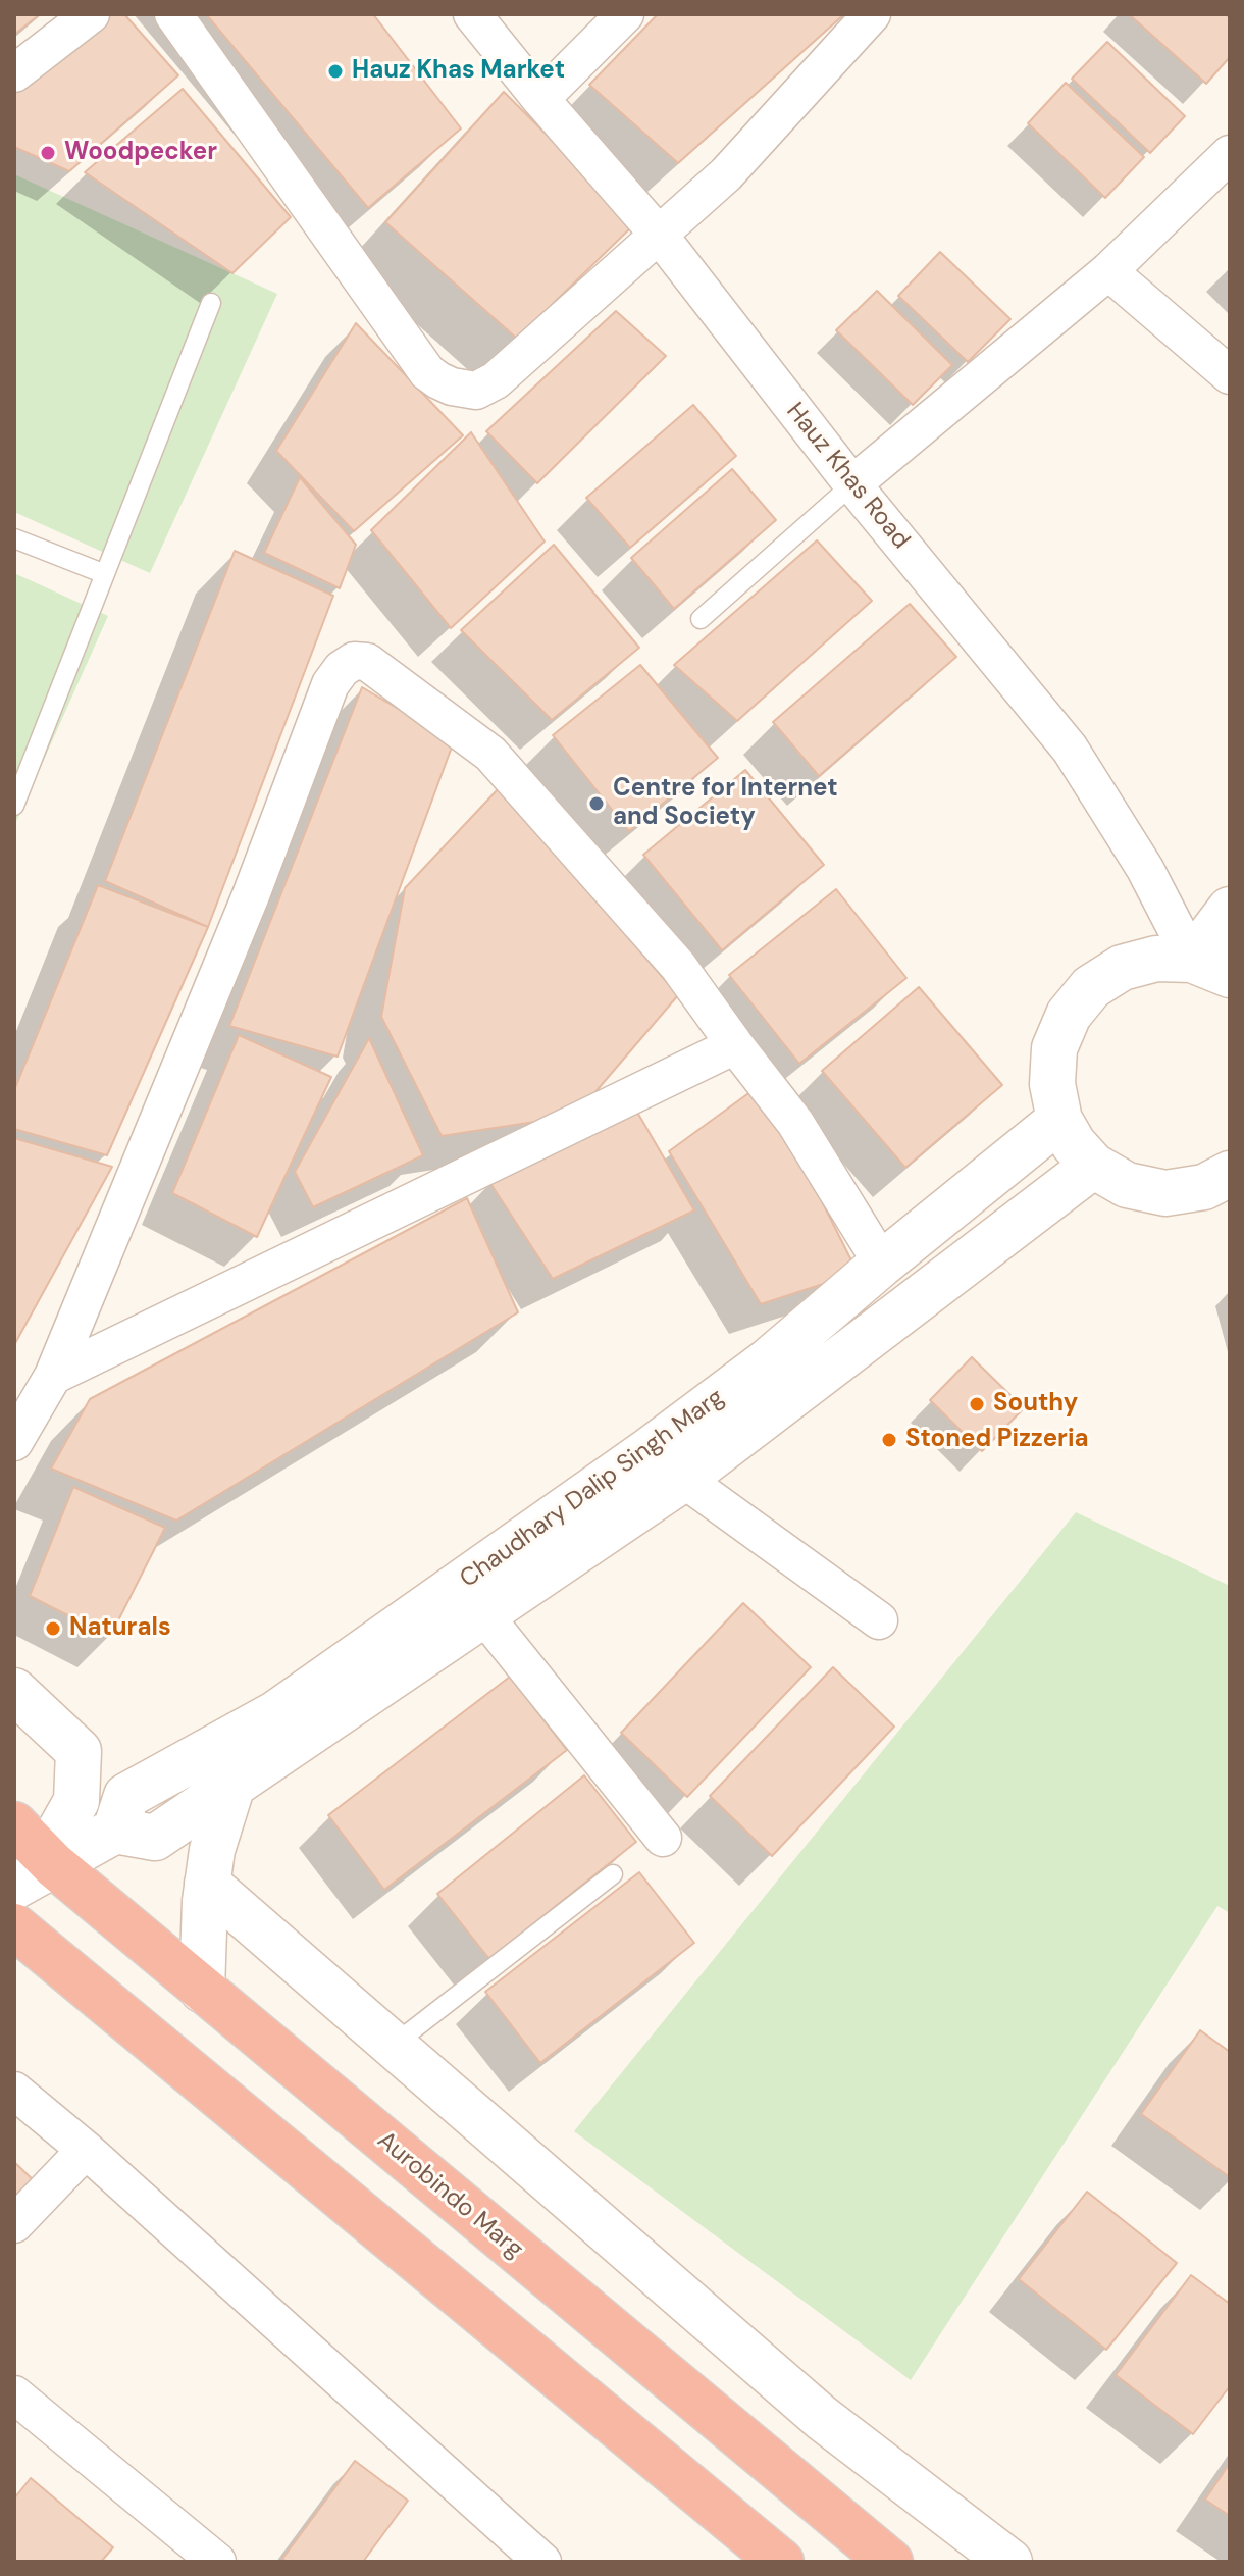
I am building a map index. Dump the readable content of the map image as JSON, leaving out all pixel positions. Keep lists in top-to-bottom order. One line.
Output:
{"streets":{"highway":["Aurobindo Marg"],"street":["Hauz Khas Road","Chaudhary Dalip Singh Marg"]},"places":["Hauz Khas Market","Woodpecker","Centre for Internet and Society","Southy","Stoned Pizzeria","Naturals"]}
